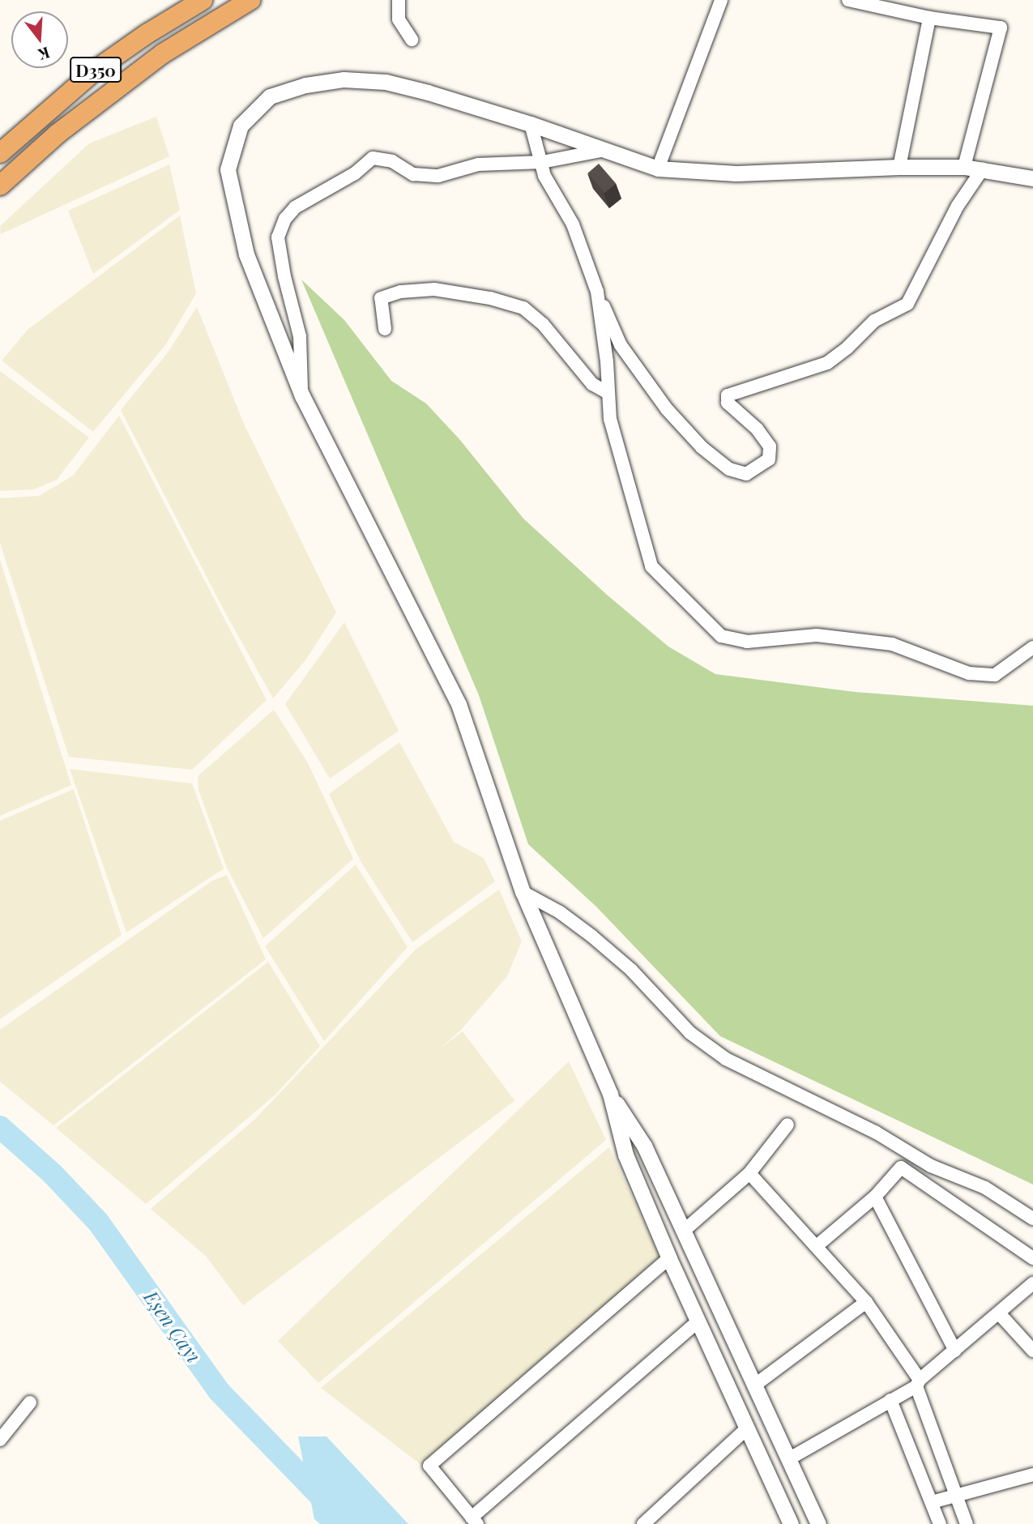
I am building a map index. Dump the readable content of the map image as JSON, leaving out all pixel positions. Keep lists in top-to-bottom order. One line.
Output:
{"streets":{"highway":["D350"]},"water":["Eşen Çayı"],"north":"bottom"}
